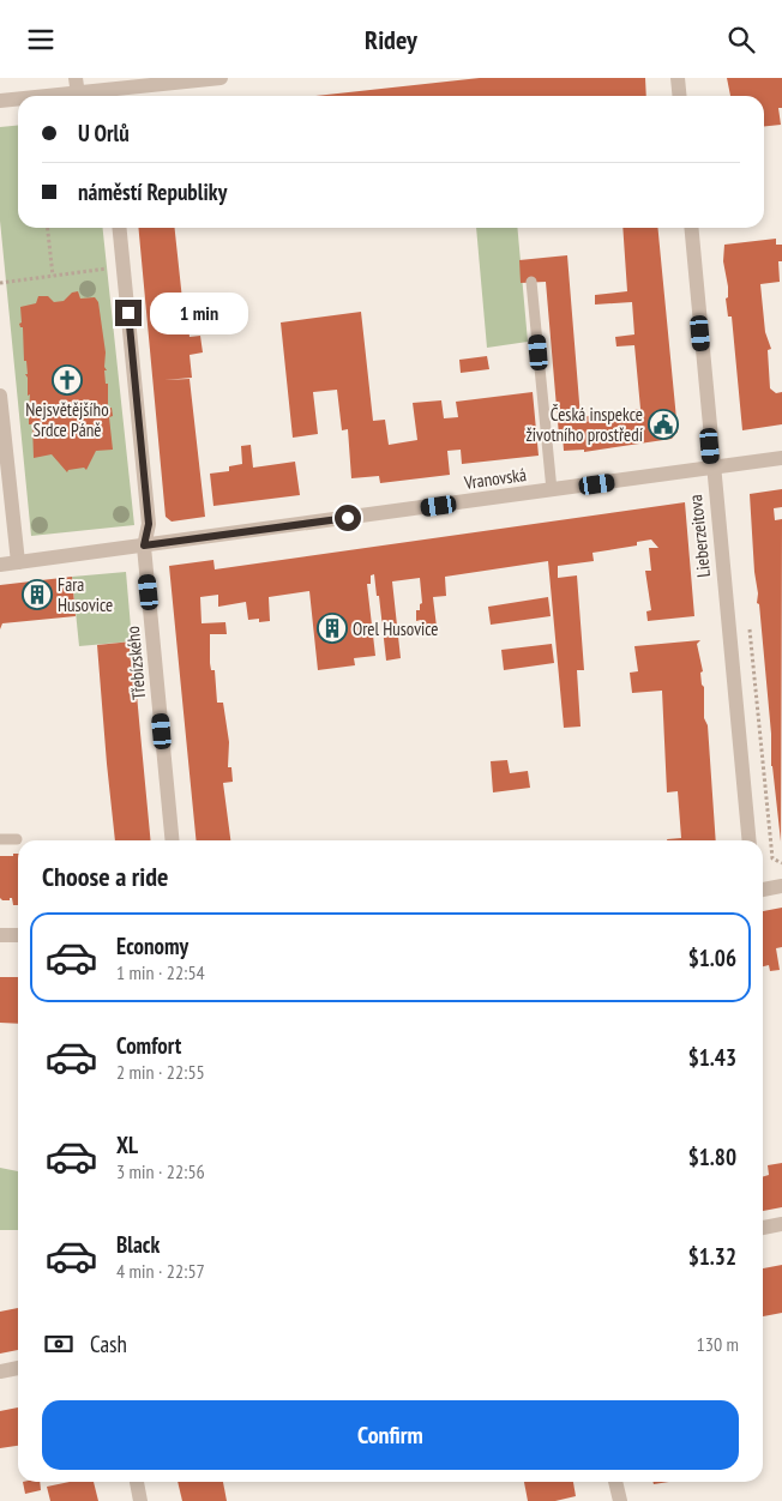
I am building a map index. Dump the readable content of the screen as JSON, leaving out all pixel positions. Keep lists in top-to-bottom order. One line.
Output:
{"streets":{"street":["Vranovská","Lieberzeitova","Třebízského"]},"crossings":[["Vranovská","Lieberzeitova"],["Vranovská","Třebízského"]],"places":{"church":["Nejsvětějšího Srdce Páně"],"public building":["Česká inspekce životního prostředí"],"building":["Fara Husovice","Orel Husovice"]},"page":{"header":"Ridey","banner":["U Orlů","náměstí Republiky"],"bubble":"1 min","heading":"Choose a ride","list":[{"name":"Economy","note":"1 min · 22:54","value":"$1.06"},{"name":"Comfort","note":"2 min · 22:55","value":"$1.43"},{"name":"XL","note":"3 min · 22:56","value":"$1.80"},{"name":"Black","note":"4 min · 22:57","value":"$1.32"}],"pay":["Cash","130 m"],"buttons":"Confirm"}}
